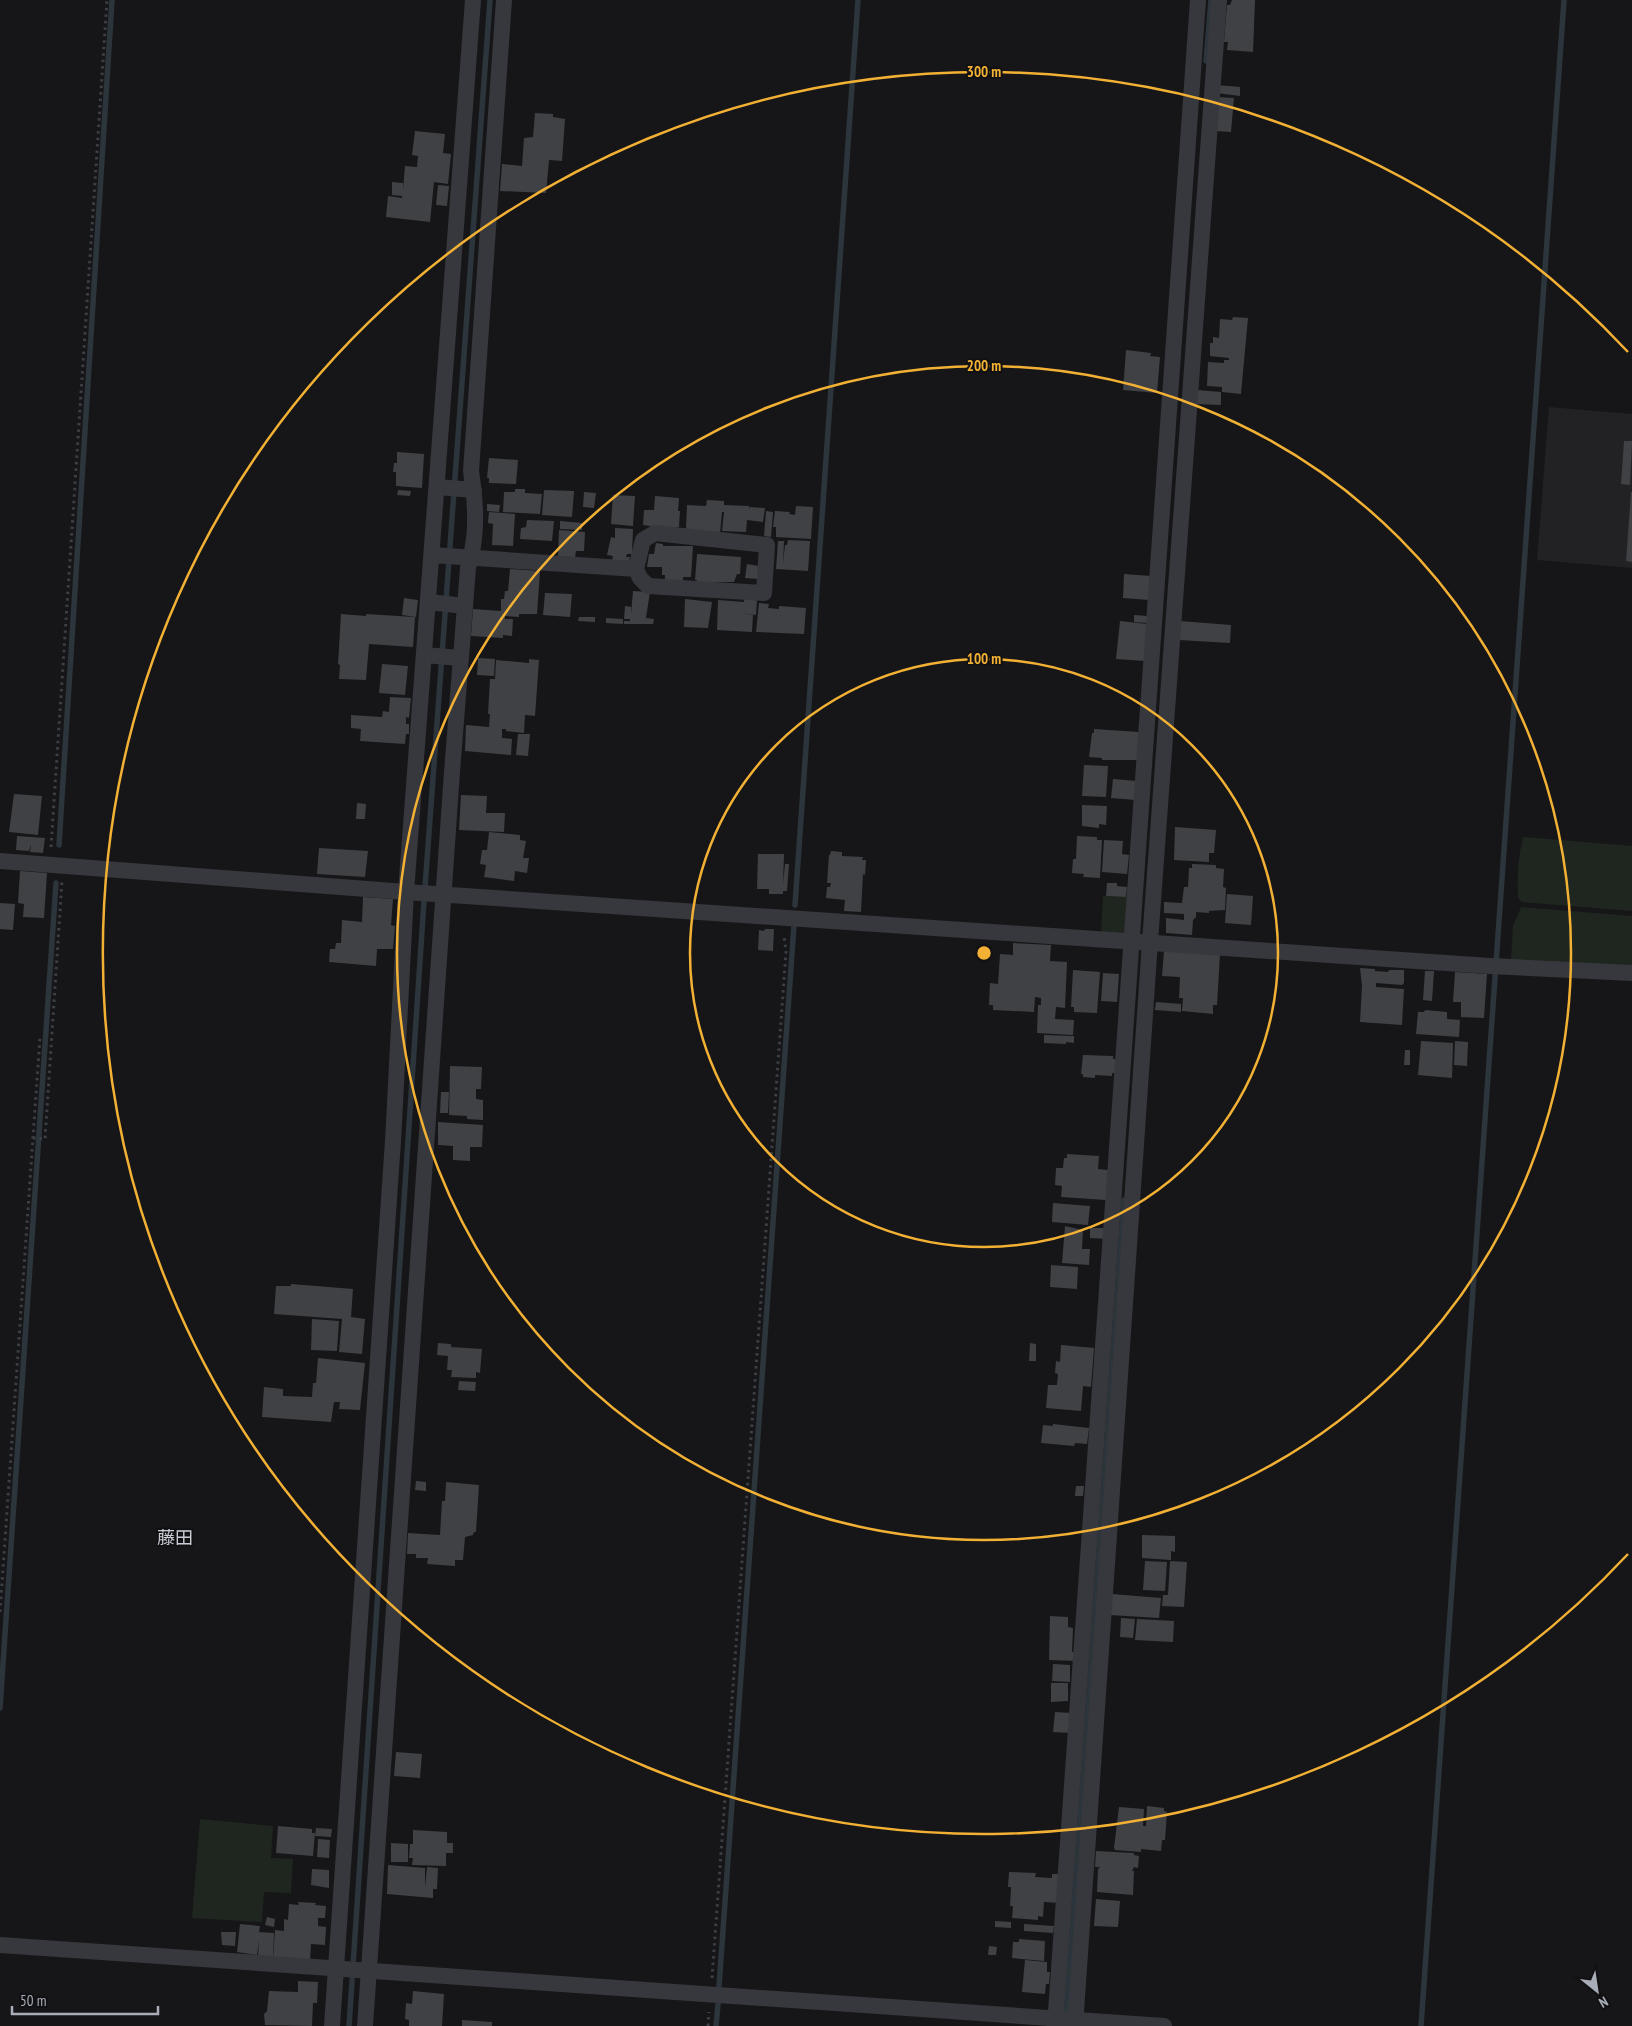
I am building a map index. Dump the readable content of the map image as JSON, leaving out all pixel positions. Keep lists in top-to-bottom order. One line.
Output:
{"districts":["藤田"],"scale_bar":"50 m","north":"bottom right","rings":["300 m","200 m","100 m"]}
